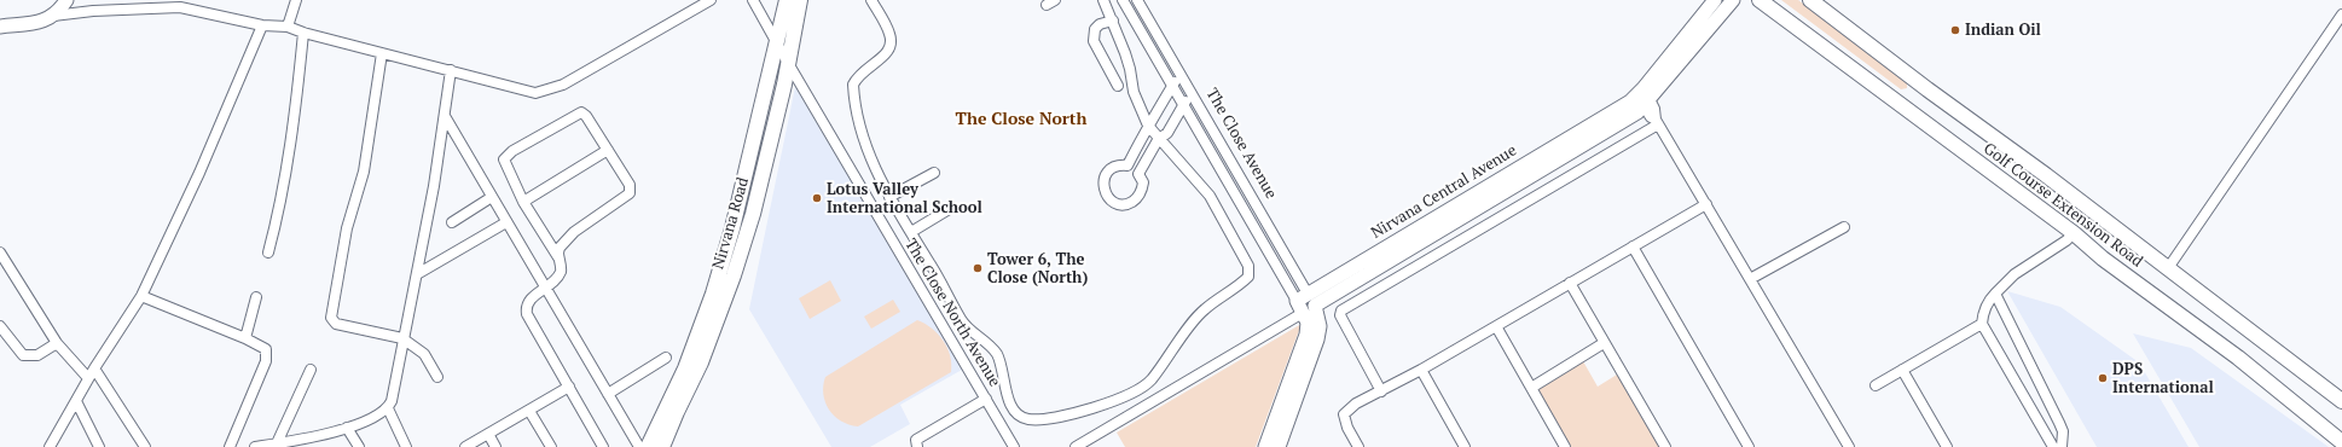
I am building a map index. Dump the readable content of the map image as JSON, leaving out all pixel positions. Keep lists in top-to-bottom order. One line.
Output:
{"streets":{"main road":["Golf Course Extension Road","Nirvana Road"],"street":["The Close Avenue","Nirvana Central Avenue","The Close North Avenue"]},"crossings":[["The Close Avenue","Nirvana Central Avenue"],["Nirvana Road","The Close North Avenue"]],"districts":["The Close North"],"places":["Indian Oil","Lotus Valley International School","Tower 6, The Close (North)","DPS International"]}
